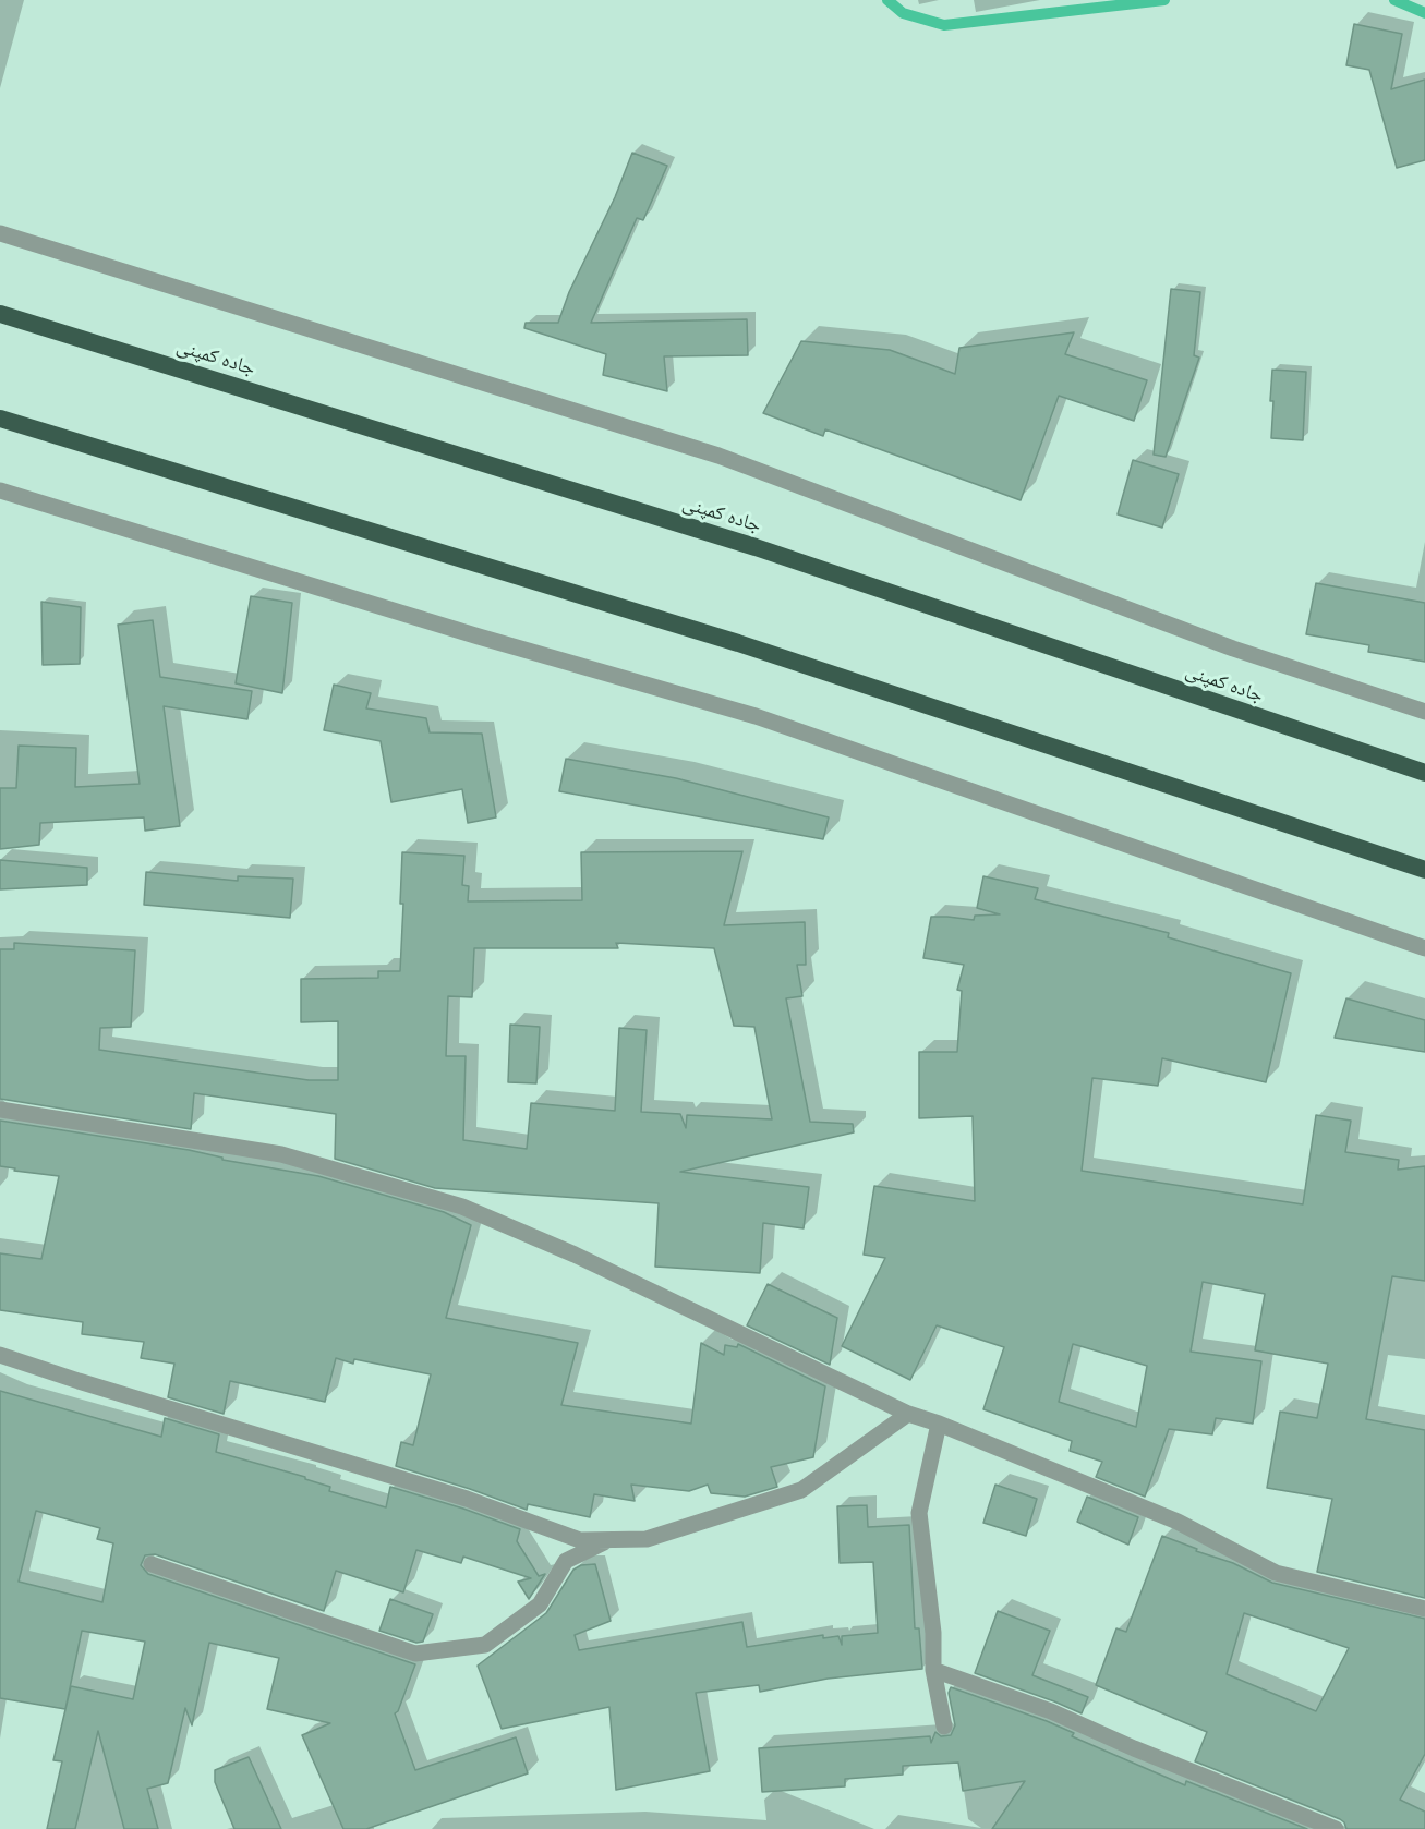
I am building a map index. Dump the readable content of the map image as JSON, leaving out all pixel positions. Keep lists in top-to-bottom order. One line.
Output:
{"streets":{"highway":["جاده کمپنی"]}}
